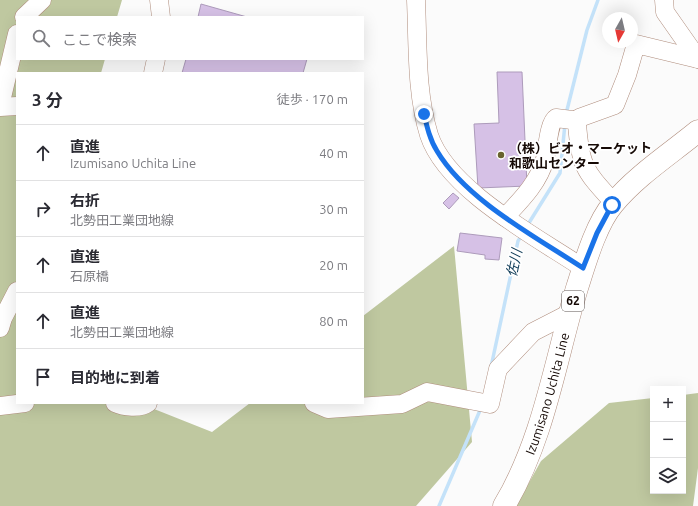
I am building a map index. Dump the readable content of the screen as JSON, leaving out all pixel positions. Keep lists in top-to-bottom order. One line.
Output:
{"streets":{"main road":["62","Izumisano Uchita Line"]},"water":["佐川"],"places":["（株）ビオ・マーケット 和歌山センター"],"north":"bottom","page":{"search":"ここで検索","heading":["3 分","徒歩 · 170 m"],"list":[["直進","Izumisano Uchita Line","40 m"],["右折","北勢田工業団地線","30 m"],["直進","石原橋","20 m"],["直進","北勢田工業団地線","80 m"],"目的地に到着"],"map_buttons":["+","−"]}}
